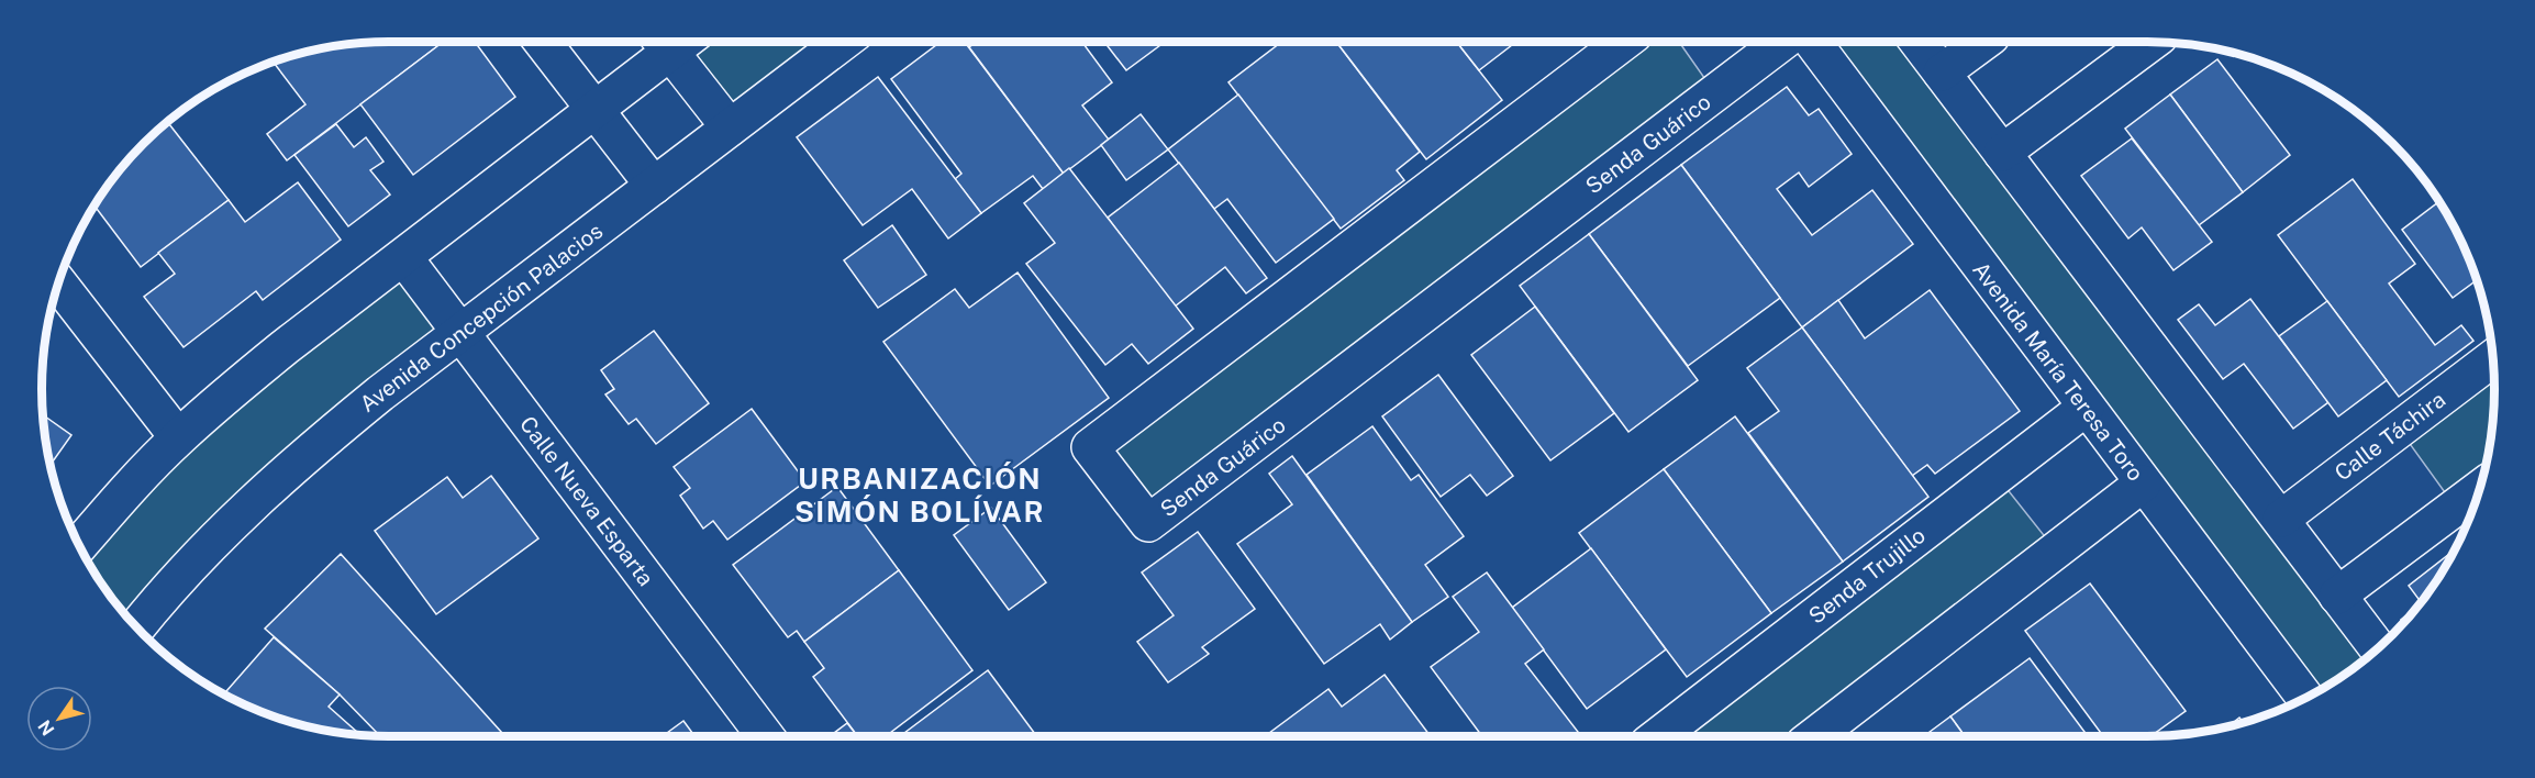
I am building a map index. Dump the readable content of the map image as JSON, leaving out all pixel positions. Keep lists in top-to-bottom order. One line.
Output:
{"streets":{"street":["Senda Guárico","Avenida Concepción Palacios","Avenida María Teresa Toro","Calle Táchira","Calle Nueva Esparta","Senda Trujillo"]},"crossings":[["Avenida Concepción Palacios","Calle Nueva Esparta"],["Avenida María Teresa Toro","Senda Trujillo"]],"districts":["URBANIZACIÓN SIMÓN BOLÍVAR"],"north":"bottom left"}
